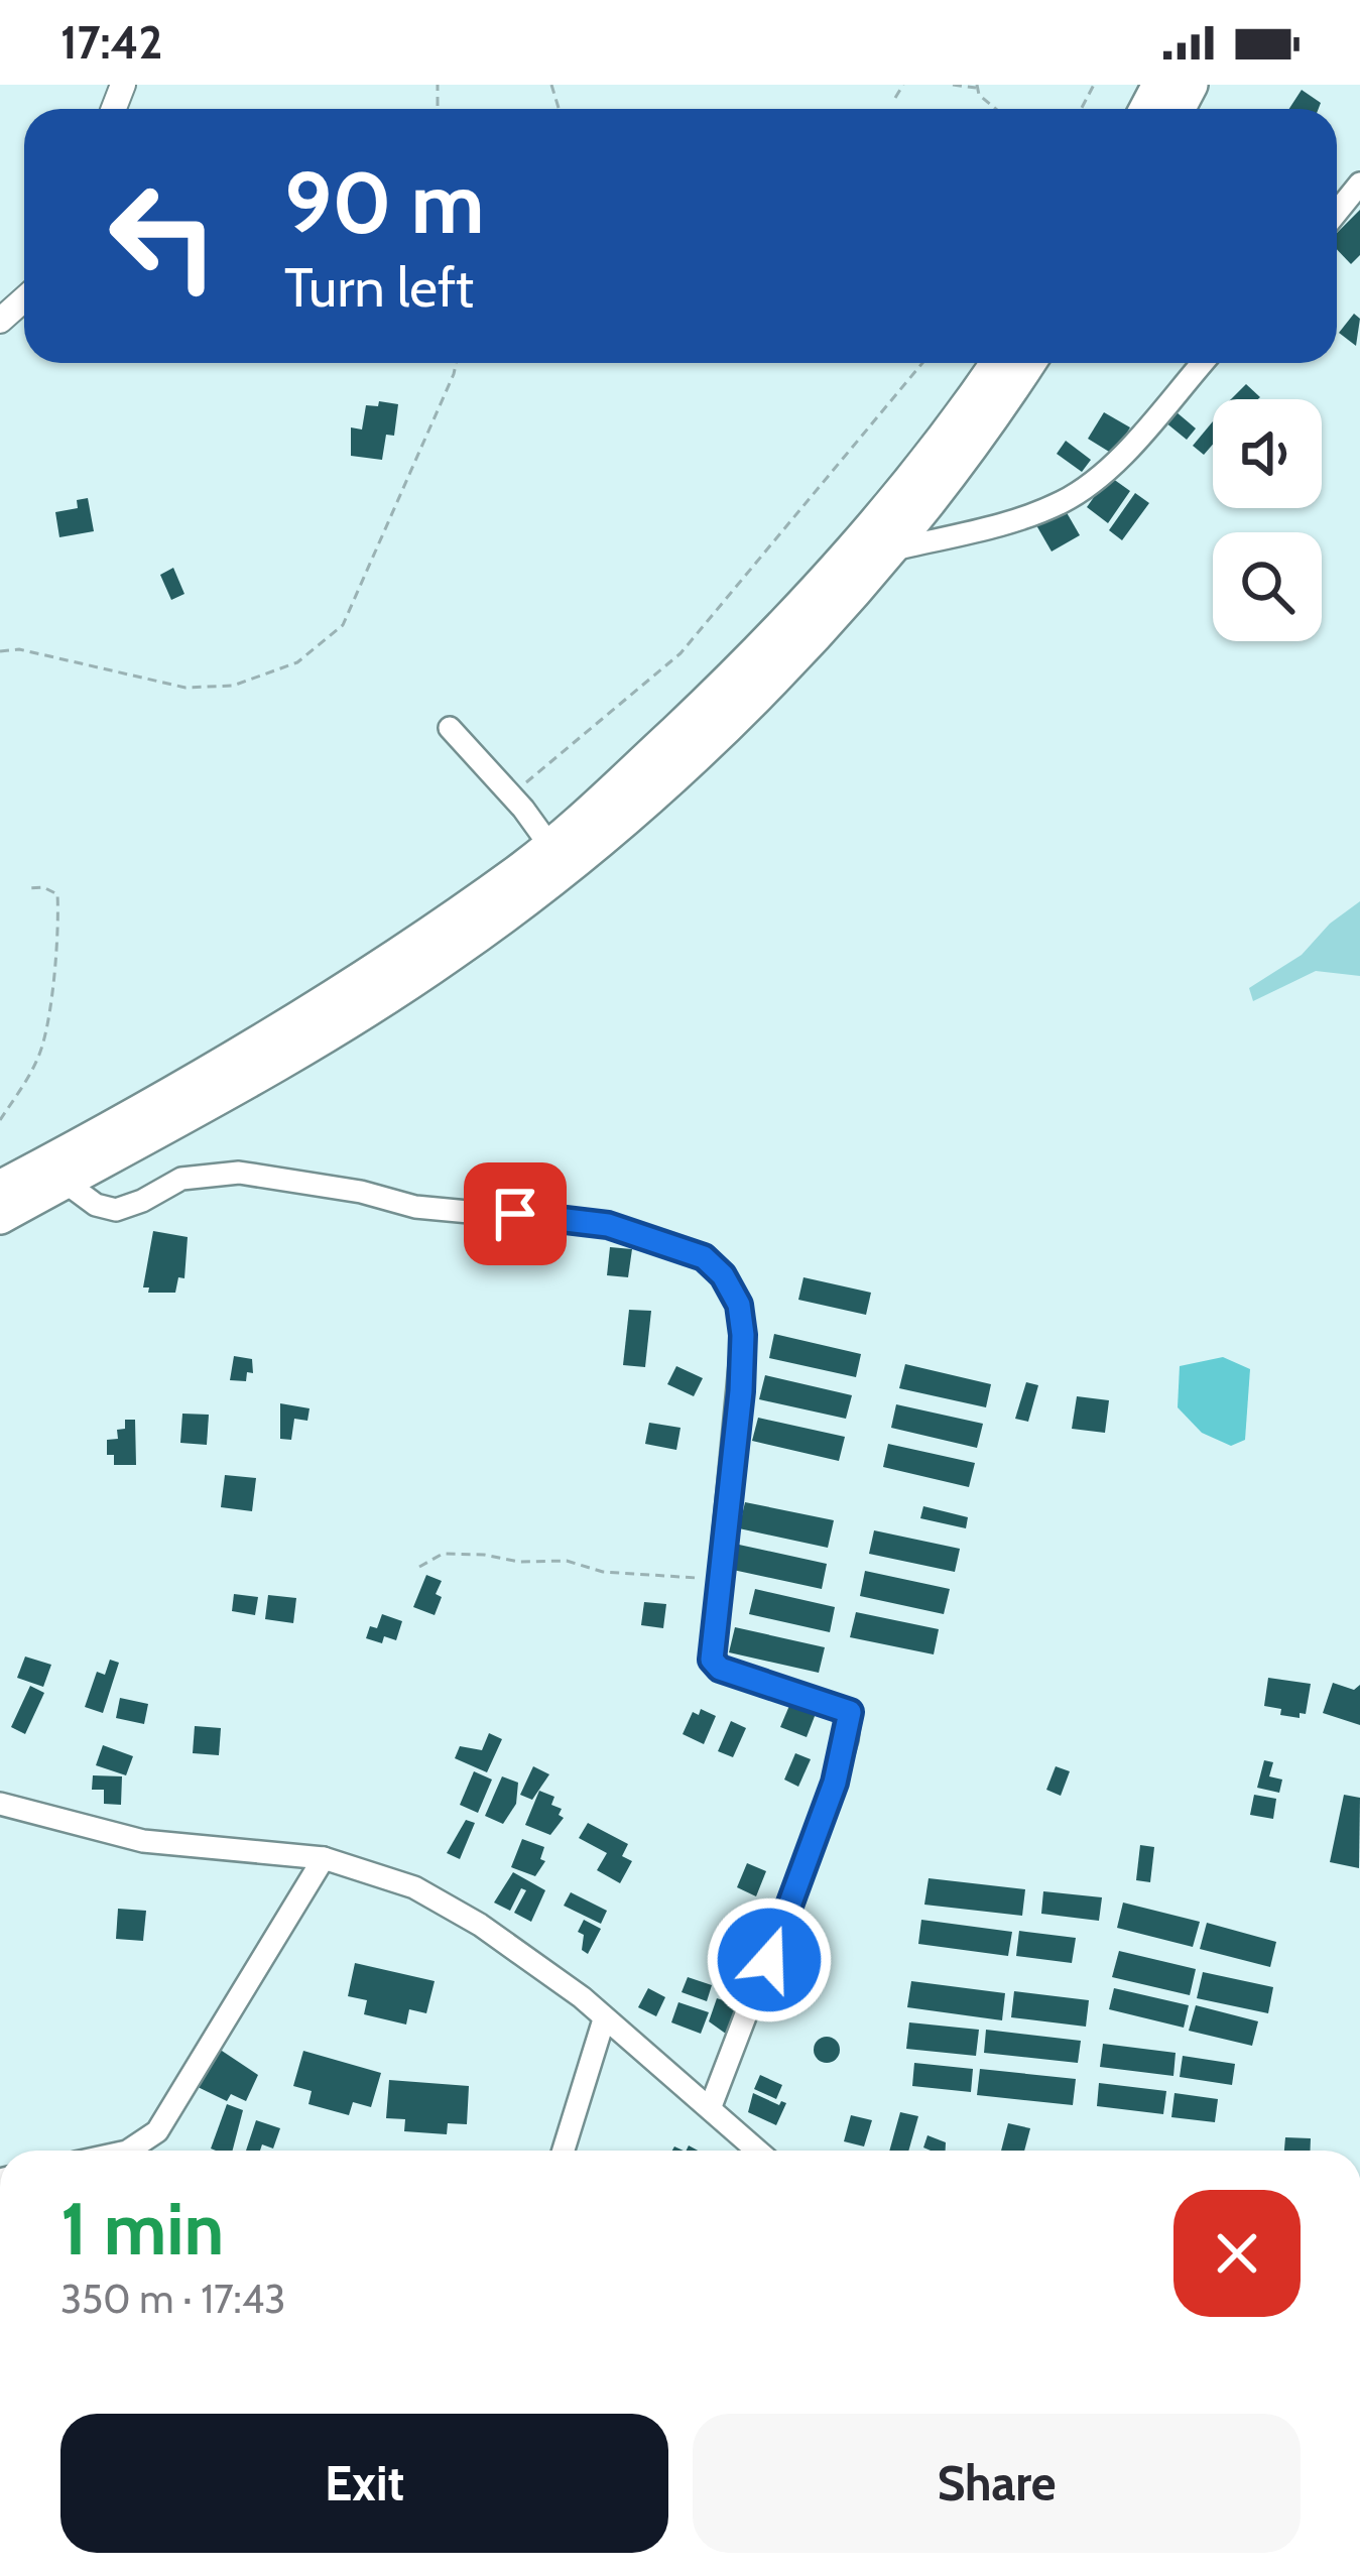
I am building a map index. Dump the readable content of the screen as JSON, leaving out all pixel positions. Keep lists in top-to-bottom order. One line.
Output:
{"page":{"status":"17:42","turn":["90 m","Turn left"],"heading":["1 min","350 m · 17:43"],"buttons":["Exit","Share"]}}
